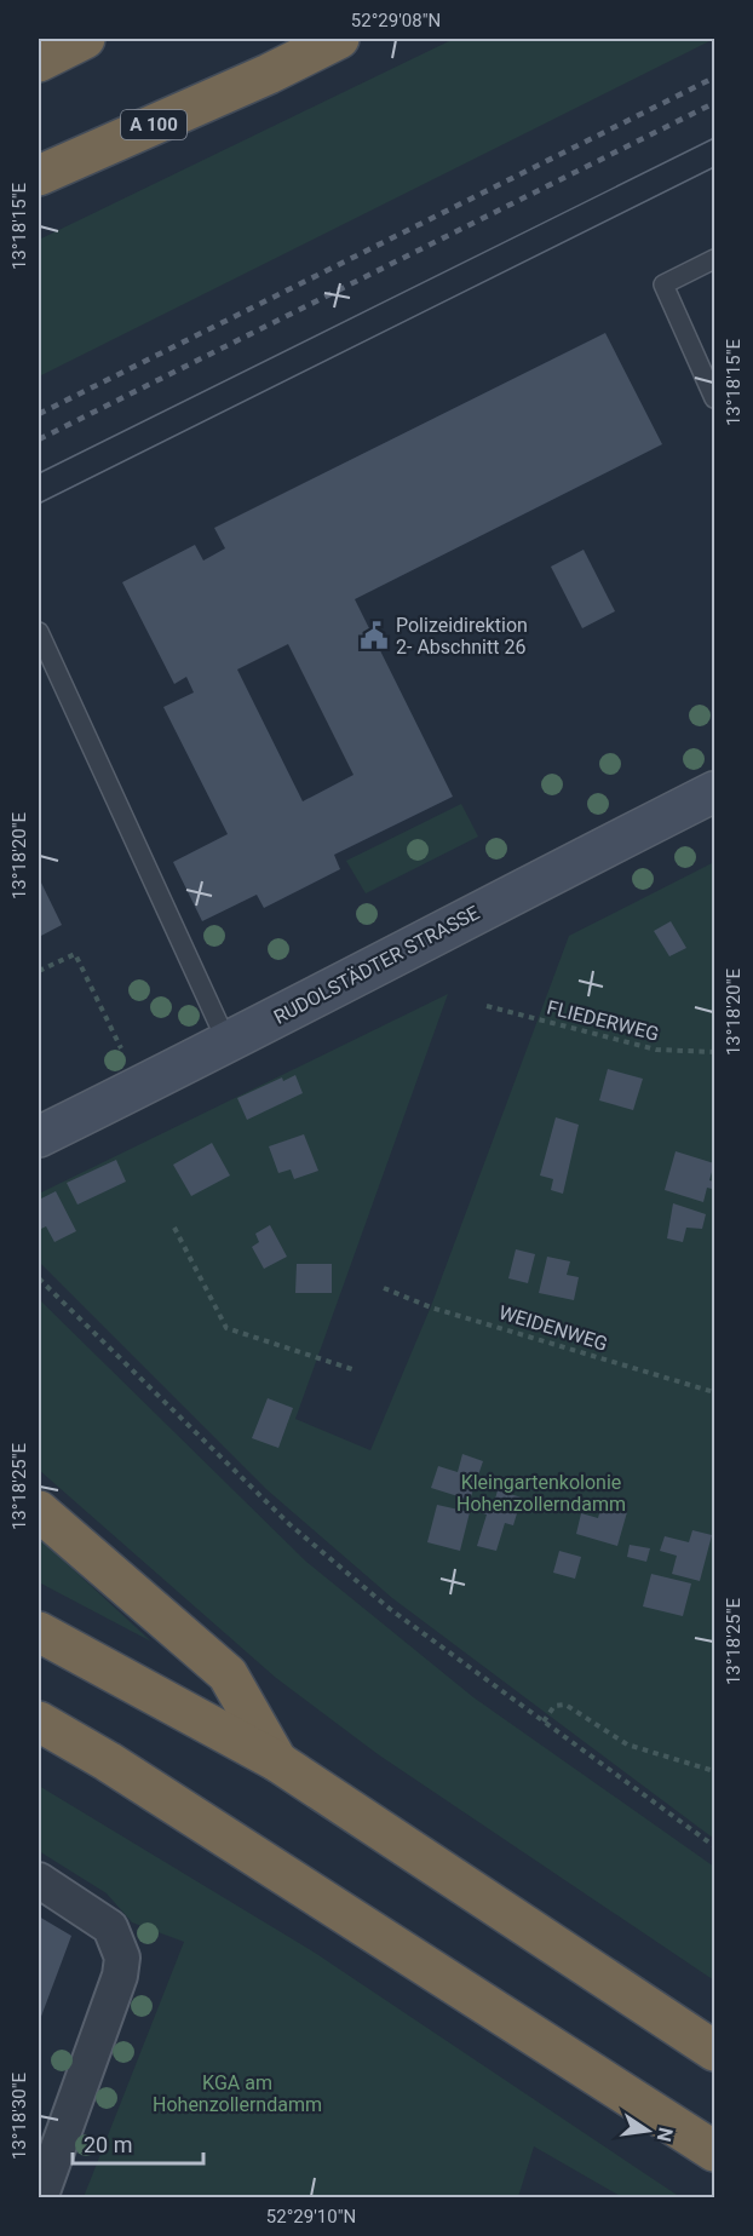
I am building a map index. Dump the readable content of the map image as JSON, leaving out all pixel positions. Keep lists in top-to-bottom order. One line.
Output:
{"streets":{"highway":["A 100"],"street":["RUDOLSTÄDTER STRASSE"],"path":["FLIEDERWEG","WEIDENWEG"]},"parks":["Kleingartenkolonie Hohenzollerndamm","KGA am Hohenzollerndamm"],"places":{"public building":["Polizeidirektion 2- Abschnitt 26"]},"scale_bar":"20 m","north":"right","coordinates":["52°29'08\"N","13°18'15\"E","13°18'20\"E","13°18'25\"E","13°18'30\"E","52°29'10\"N"]}
